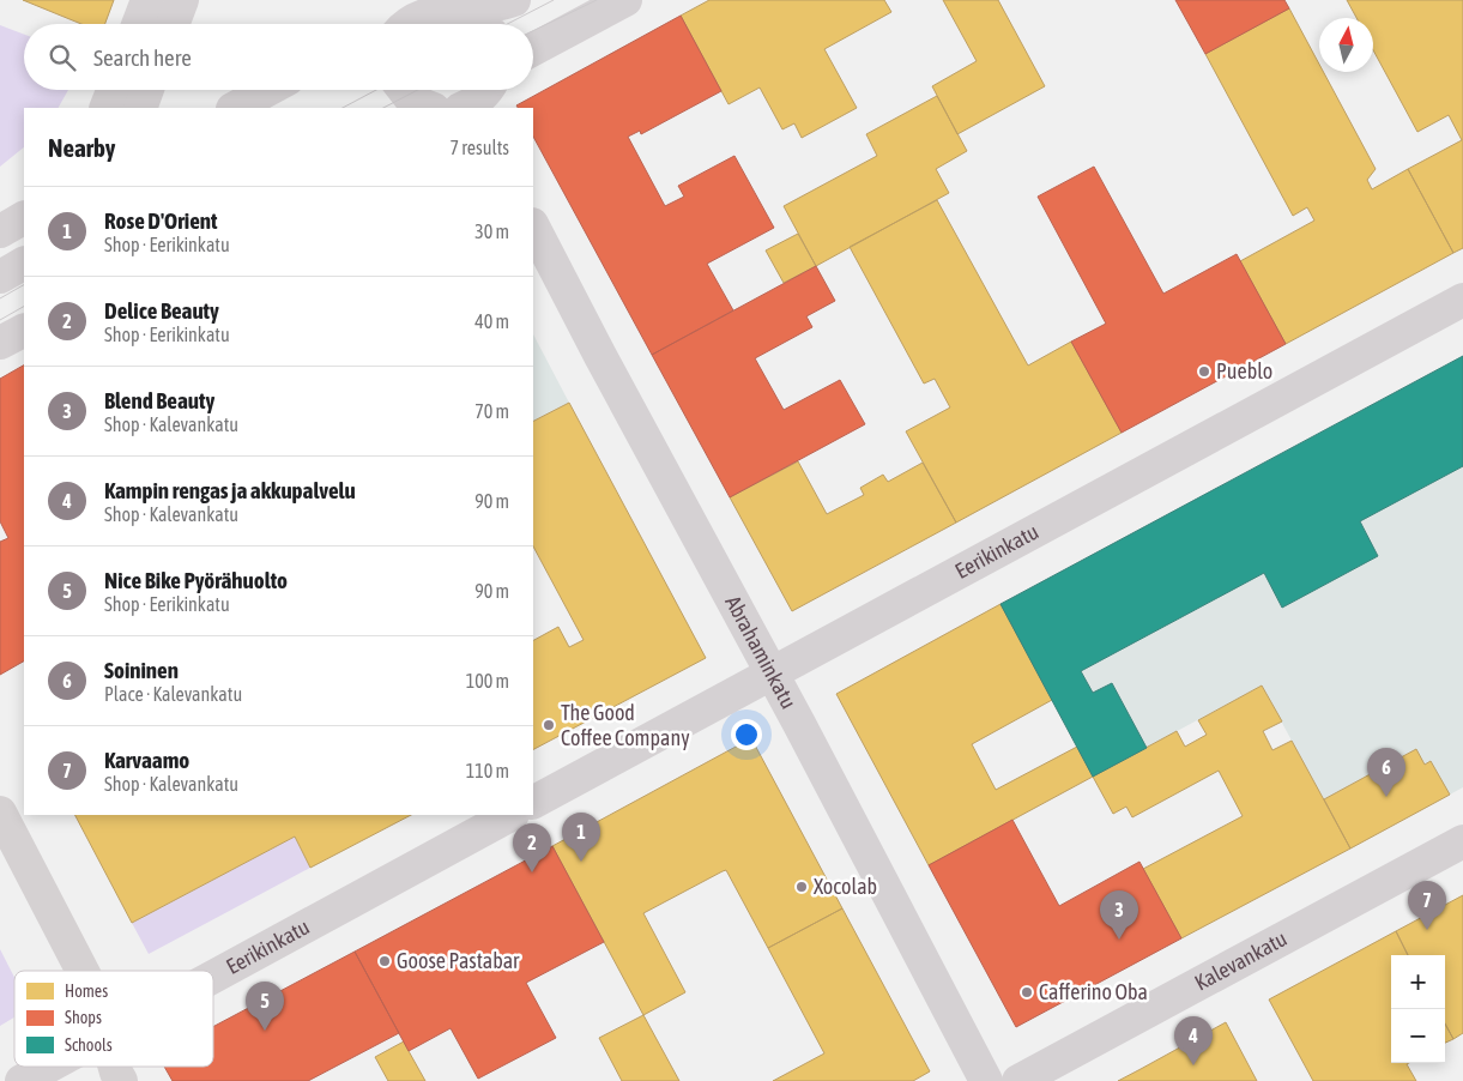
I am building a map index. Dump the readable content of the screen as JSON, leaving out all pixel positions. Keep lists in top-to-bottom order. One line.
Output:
{"streets":{"street":["Eerikinkatu","Abrahaminkatu","Kalevankatu"]},"crossings":[["Eerikinkatu","Abrahaminkatu"]],"places":["Pueblo","The Good Coffee Company","Xocolab","Goose Pastabar","Cafferino Oba"],"legend":["Homes","Shops","Schools"],"north":"top","page":{"search":"Search here","heading":["Nearby","7 results"],"list":[{"mark":"1","name":"Rose D'Orient","note":"Shop · Eerikinkatu","value":"30 m"},{"mark":"2","name":"Delice Beauty","note":"Shop · Eerikinkatu","value":"40 m"},{"mark":"3","name":"Blend Beauty","note":"Shop · Kalevankatu","value":"70 m"},{"mark":"4","name":"Kampin rengas ja akkupalvelu","note":"Shop · Kalevankatu","value":"90 m"},{"mark":"5","name":"Nice Bike Pyörähuolto","note":"Shop · Eerikinkatu","value":"90 m"},{"mark":"6","name":"Soininen","note":"Place · Kalevankatu","value":"100 m"},{"mark":"7","name":"Karvaamo","note":"Shop · Kalevankatu","value":"110 m"}],"pins":["6","1","2","7","3","5","4"],"map_buttons":["+","−"]}}
